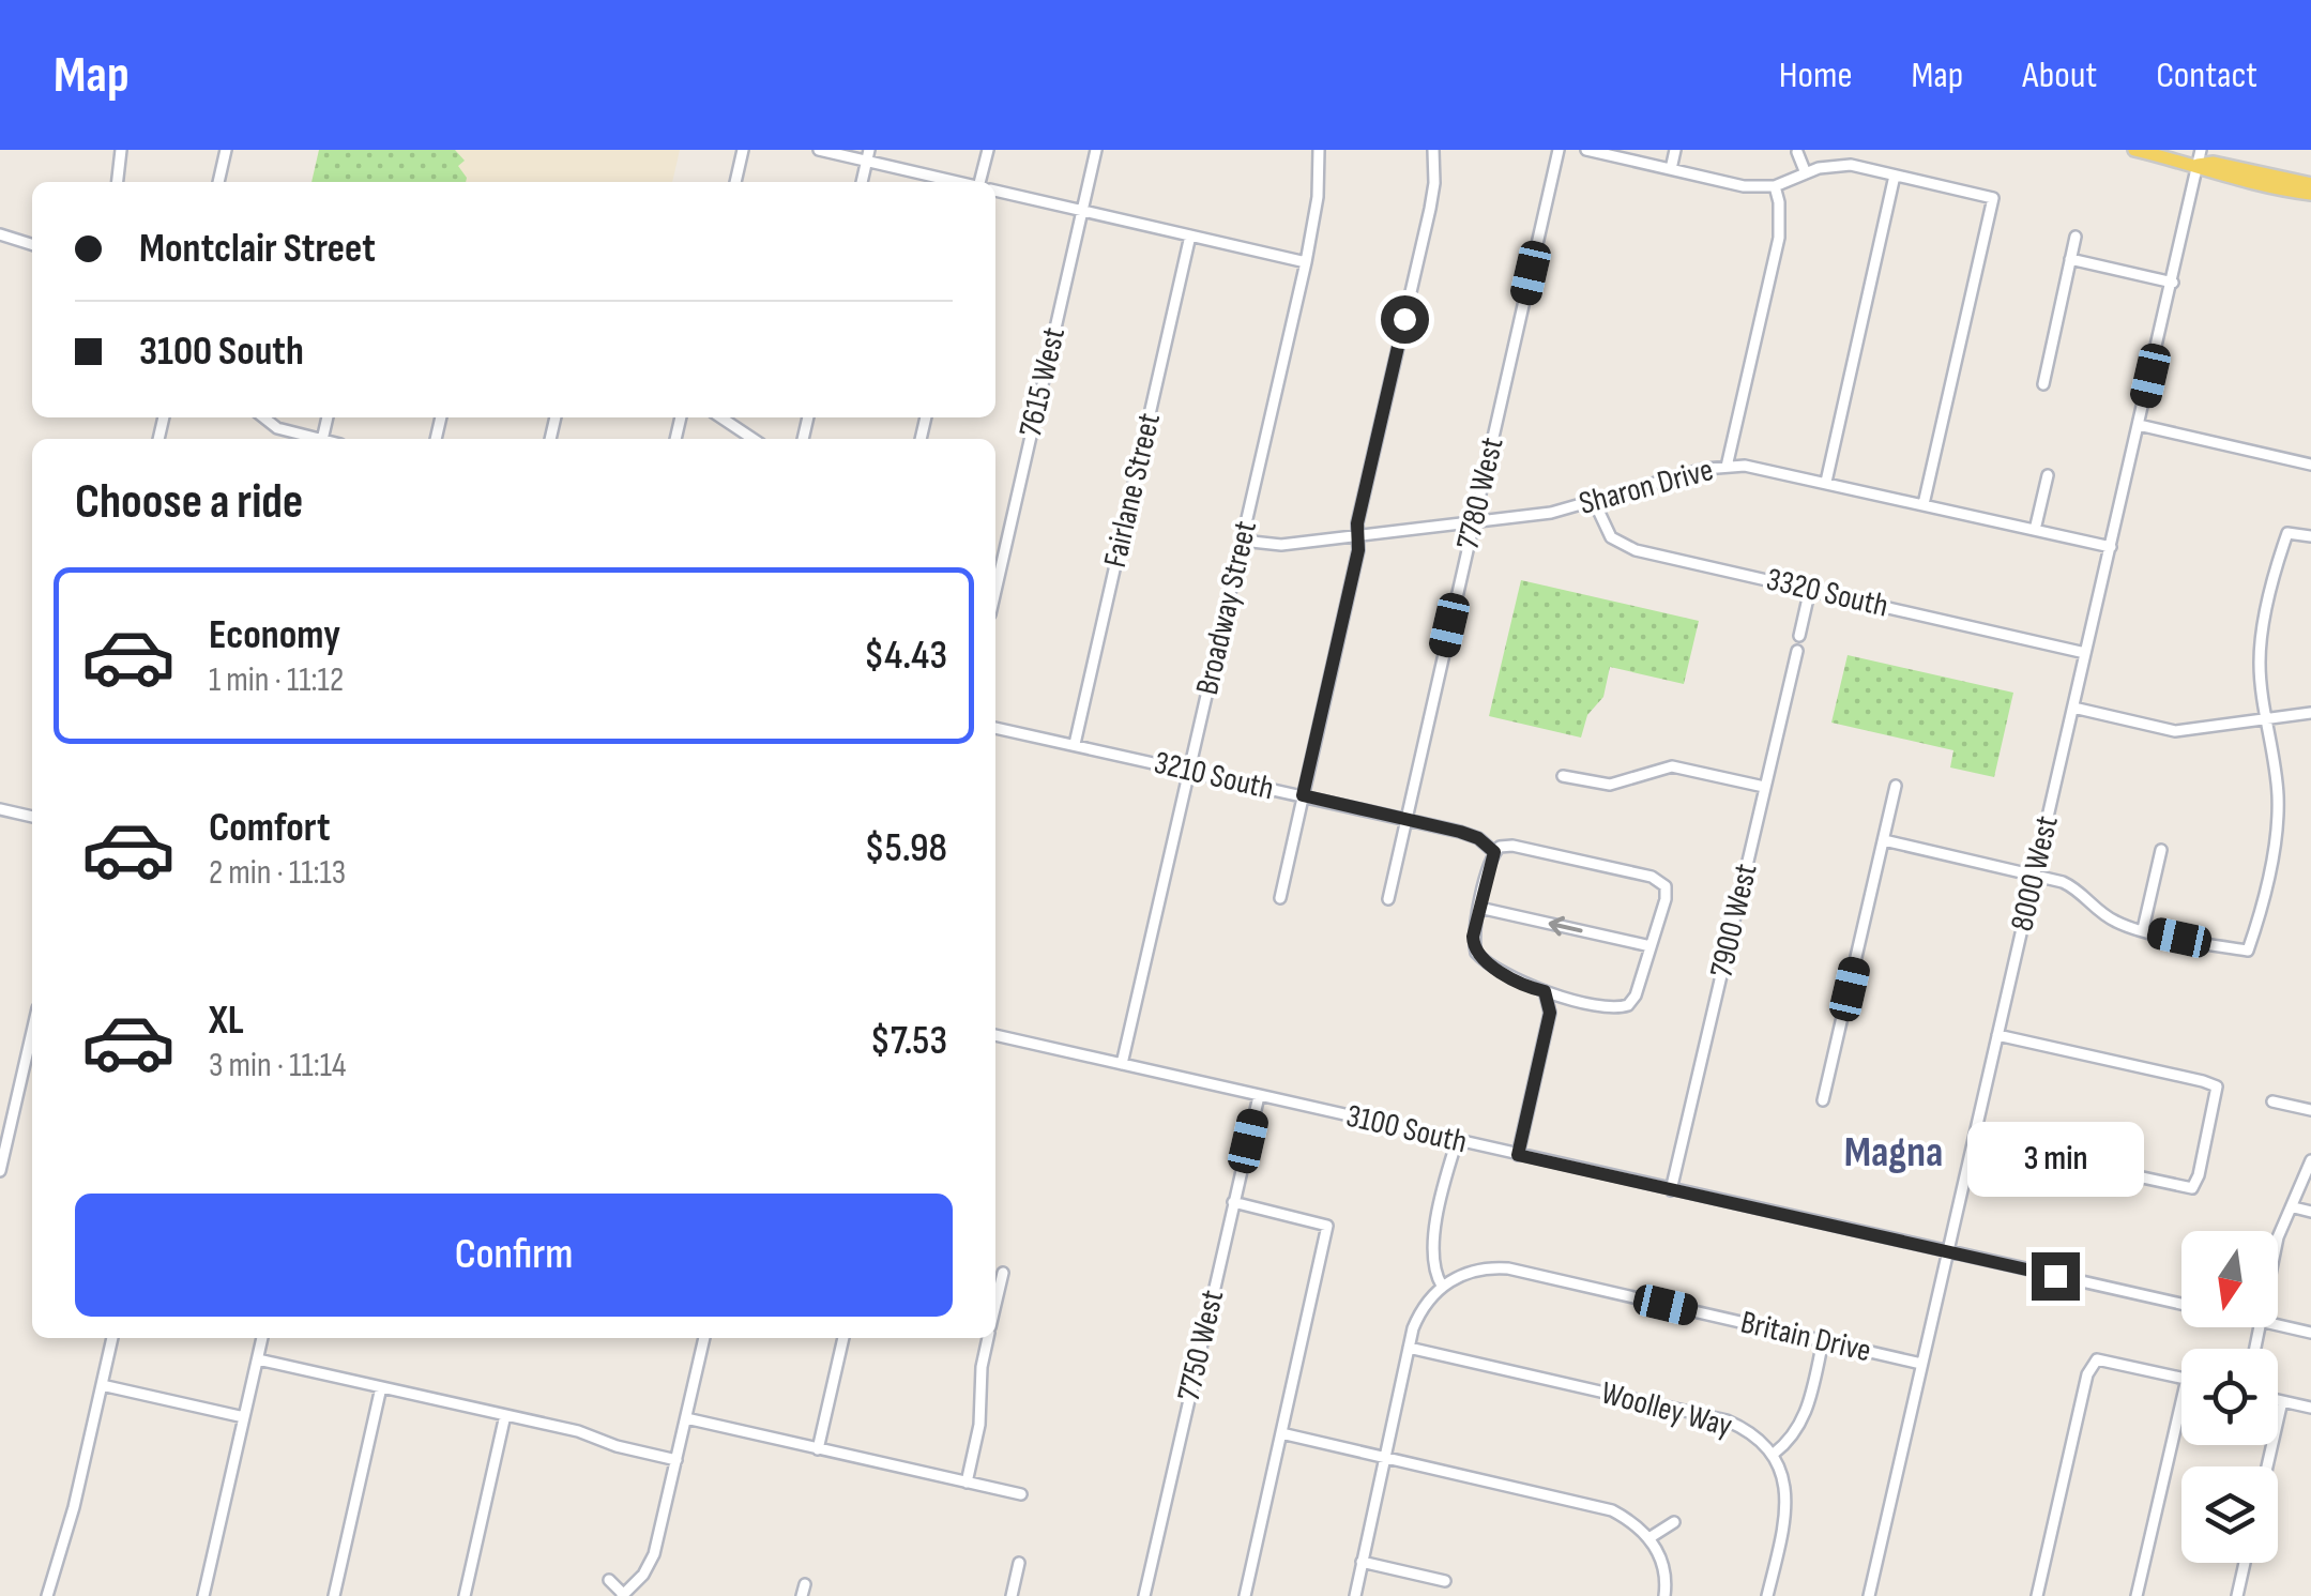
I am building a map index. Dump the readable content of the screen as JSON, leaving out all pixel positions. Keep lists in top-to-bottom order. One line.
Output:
{"streets":{"street":["7615 West","Sharon Drive","Fairlane Street","7780 West","3320 South","Broadway Street","3210 South","8000 West","7900 West","3100 South","Britain Drive","7750 West","Woolley Way"]},"crossings":[["Sharon Drive","7780 West"],["Sharon Drive","3320 South"],["Sharon Drive","Broadway Street"],["Sharon Drive","8000 West"],["Fairlane Street","3210 South"],["7780 West","3210 South"],["3320 South","8000 West"],["Broadway Street","3210 South"],["Broadway Street","3100 South"],["8000 West","3100 South"],["8000 West","Britain Drive"],["7900 West","3100 South"],["3100 South","7750 West"]],"districts":["Magna"],"north":"bottom","page":{"header":"Map","nav":["Home","Map","About","Contact"],"banner":["Montclair Street","3100 South"],"heading":"Choose a ride","list":[{"name":"Economy","note":"1 min · 11:12","value":"$4.43"},{"name":"Comfort","note":"2 min · 11:13","value":"$5.98"},{"name":"XL","note":"3 min · 11:14","value":"$7.53"}],"bubble":"3 min","buttons":"Confirm"}}
